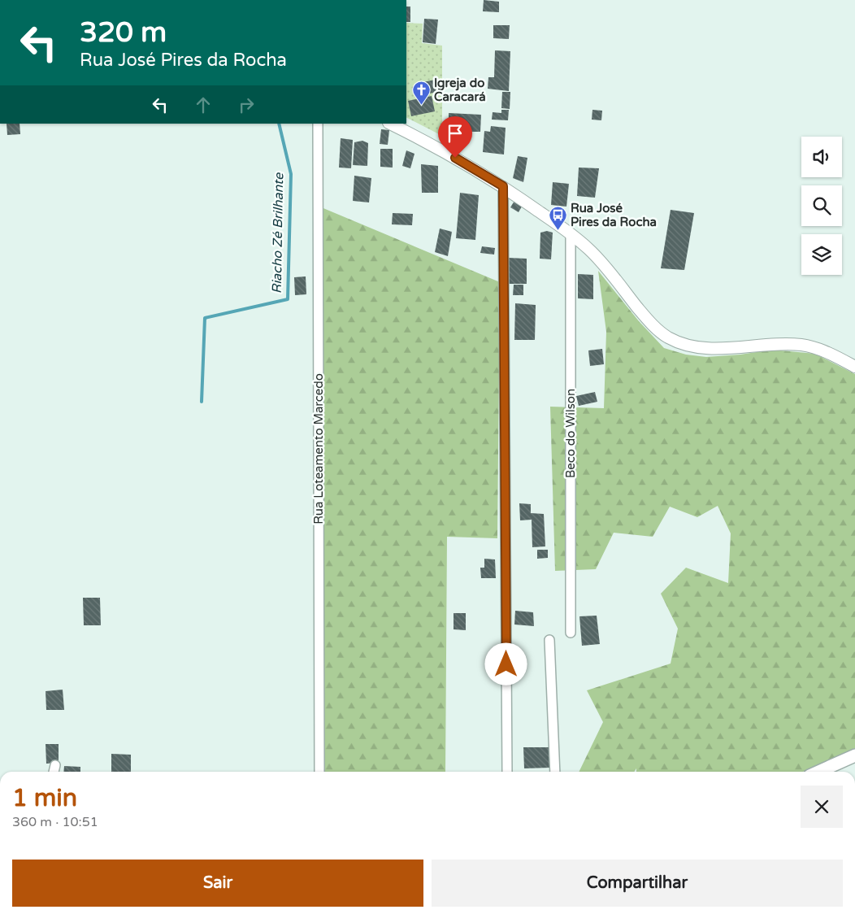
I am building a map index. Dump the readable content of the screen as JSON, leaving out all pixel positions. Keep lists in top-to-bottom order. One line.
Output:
{"streets":{"street":["Beco do Wilson","Rua Loteamento Marcedo"]},"water":["Riacho Zé Brilhante"],"places":{"church":["Igreja do Caracará"],"bus stop":["Rua José Pires da Rocha"]},"page":{"turn":["320 m","Rua José Pires da Rocha"],"heading":["1 min","360 m · 10:51"],"buttons":["Sair","Compartilhar"]}}
